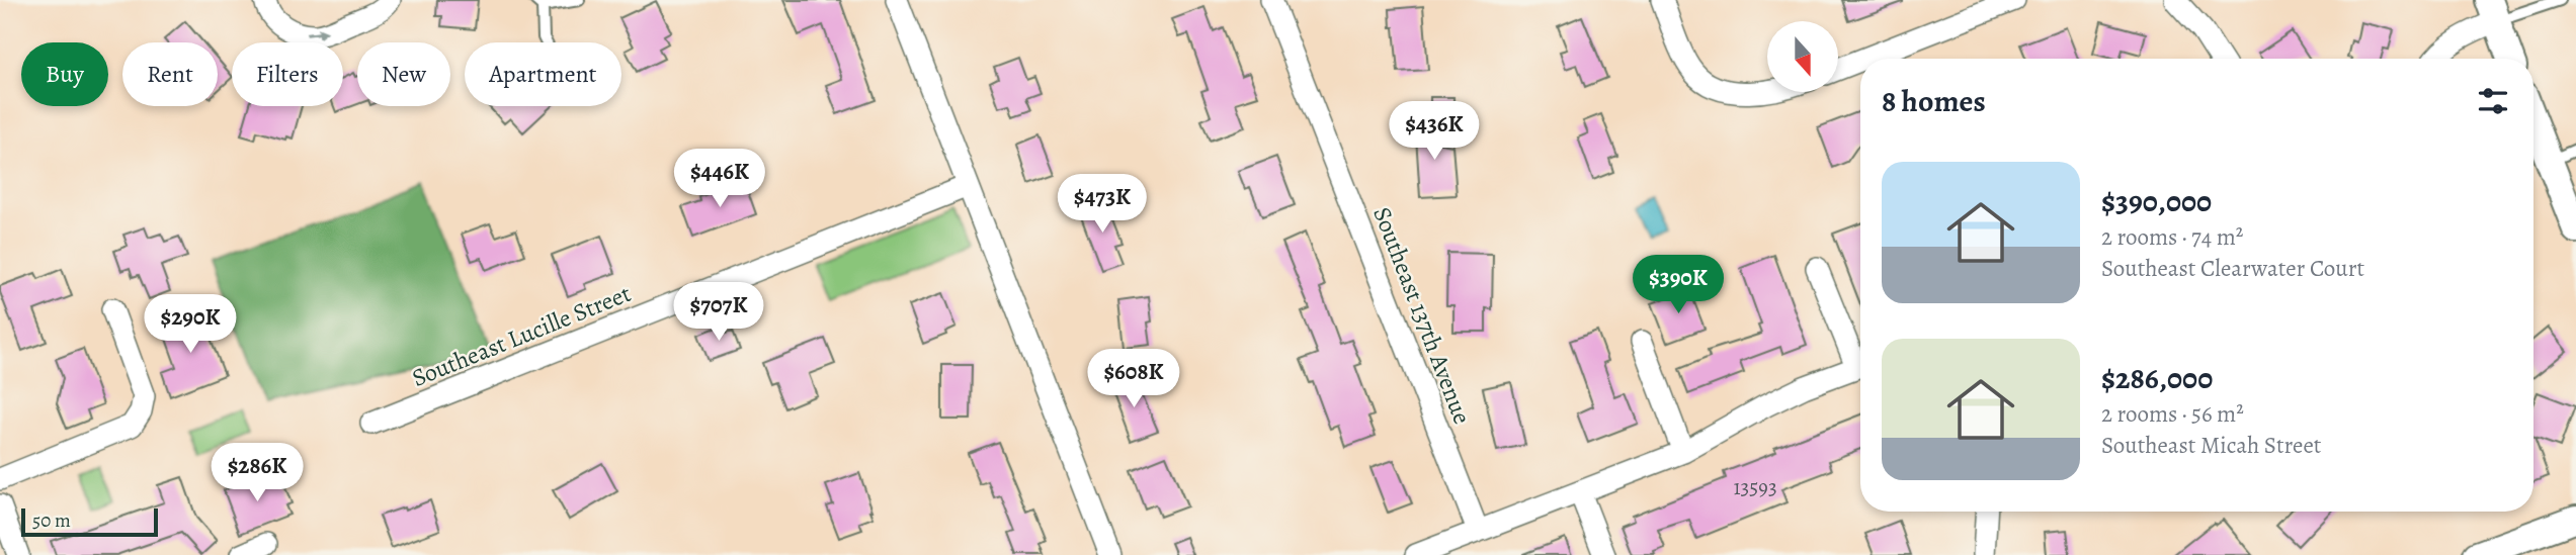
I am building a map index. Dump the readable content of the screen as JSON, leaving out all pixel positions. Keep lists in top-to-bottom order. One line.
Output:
{"streets":{"street":["Southeast 137th Avenue","Southeast Lucille Street"]},"house_numbers":["13593"],"scale_bar":"50 m","north":"bottom","page":{"chip":["Buy","Rent","Filters","New","Apartment"],"heading":"8 homes","price":["$436K","$446K","$473K","$390K","$707K","$290K","$608K","$286K"],"list":[{"name":"$390,000","note":"2 rooms · 74 m² · Southeast Clearwater Court"},{"name":"$286,000","note":"2 rooms · 56 m² · Southeast Micah Street"}],"scale":"50 m"}}
